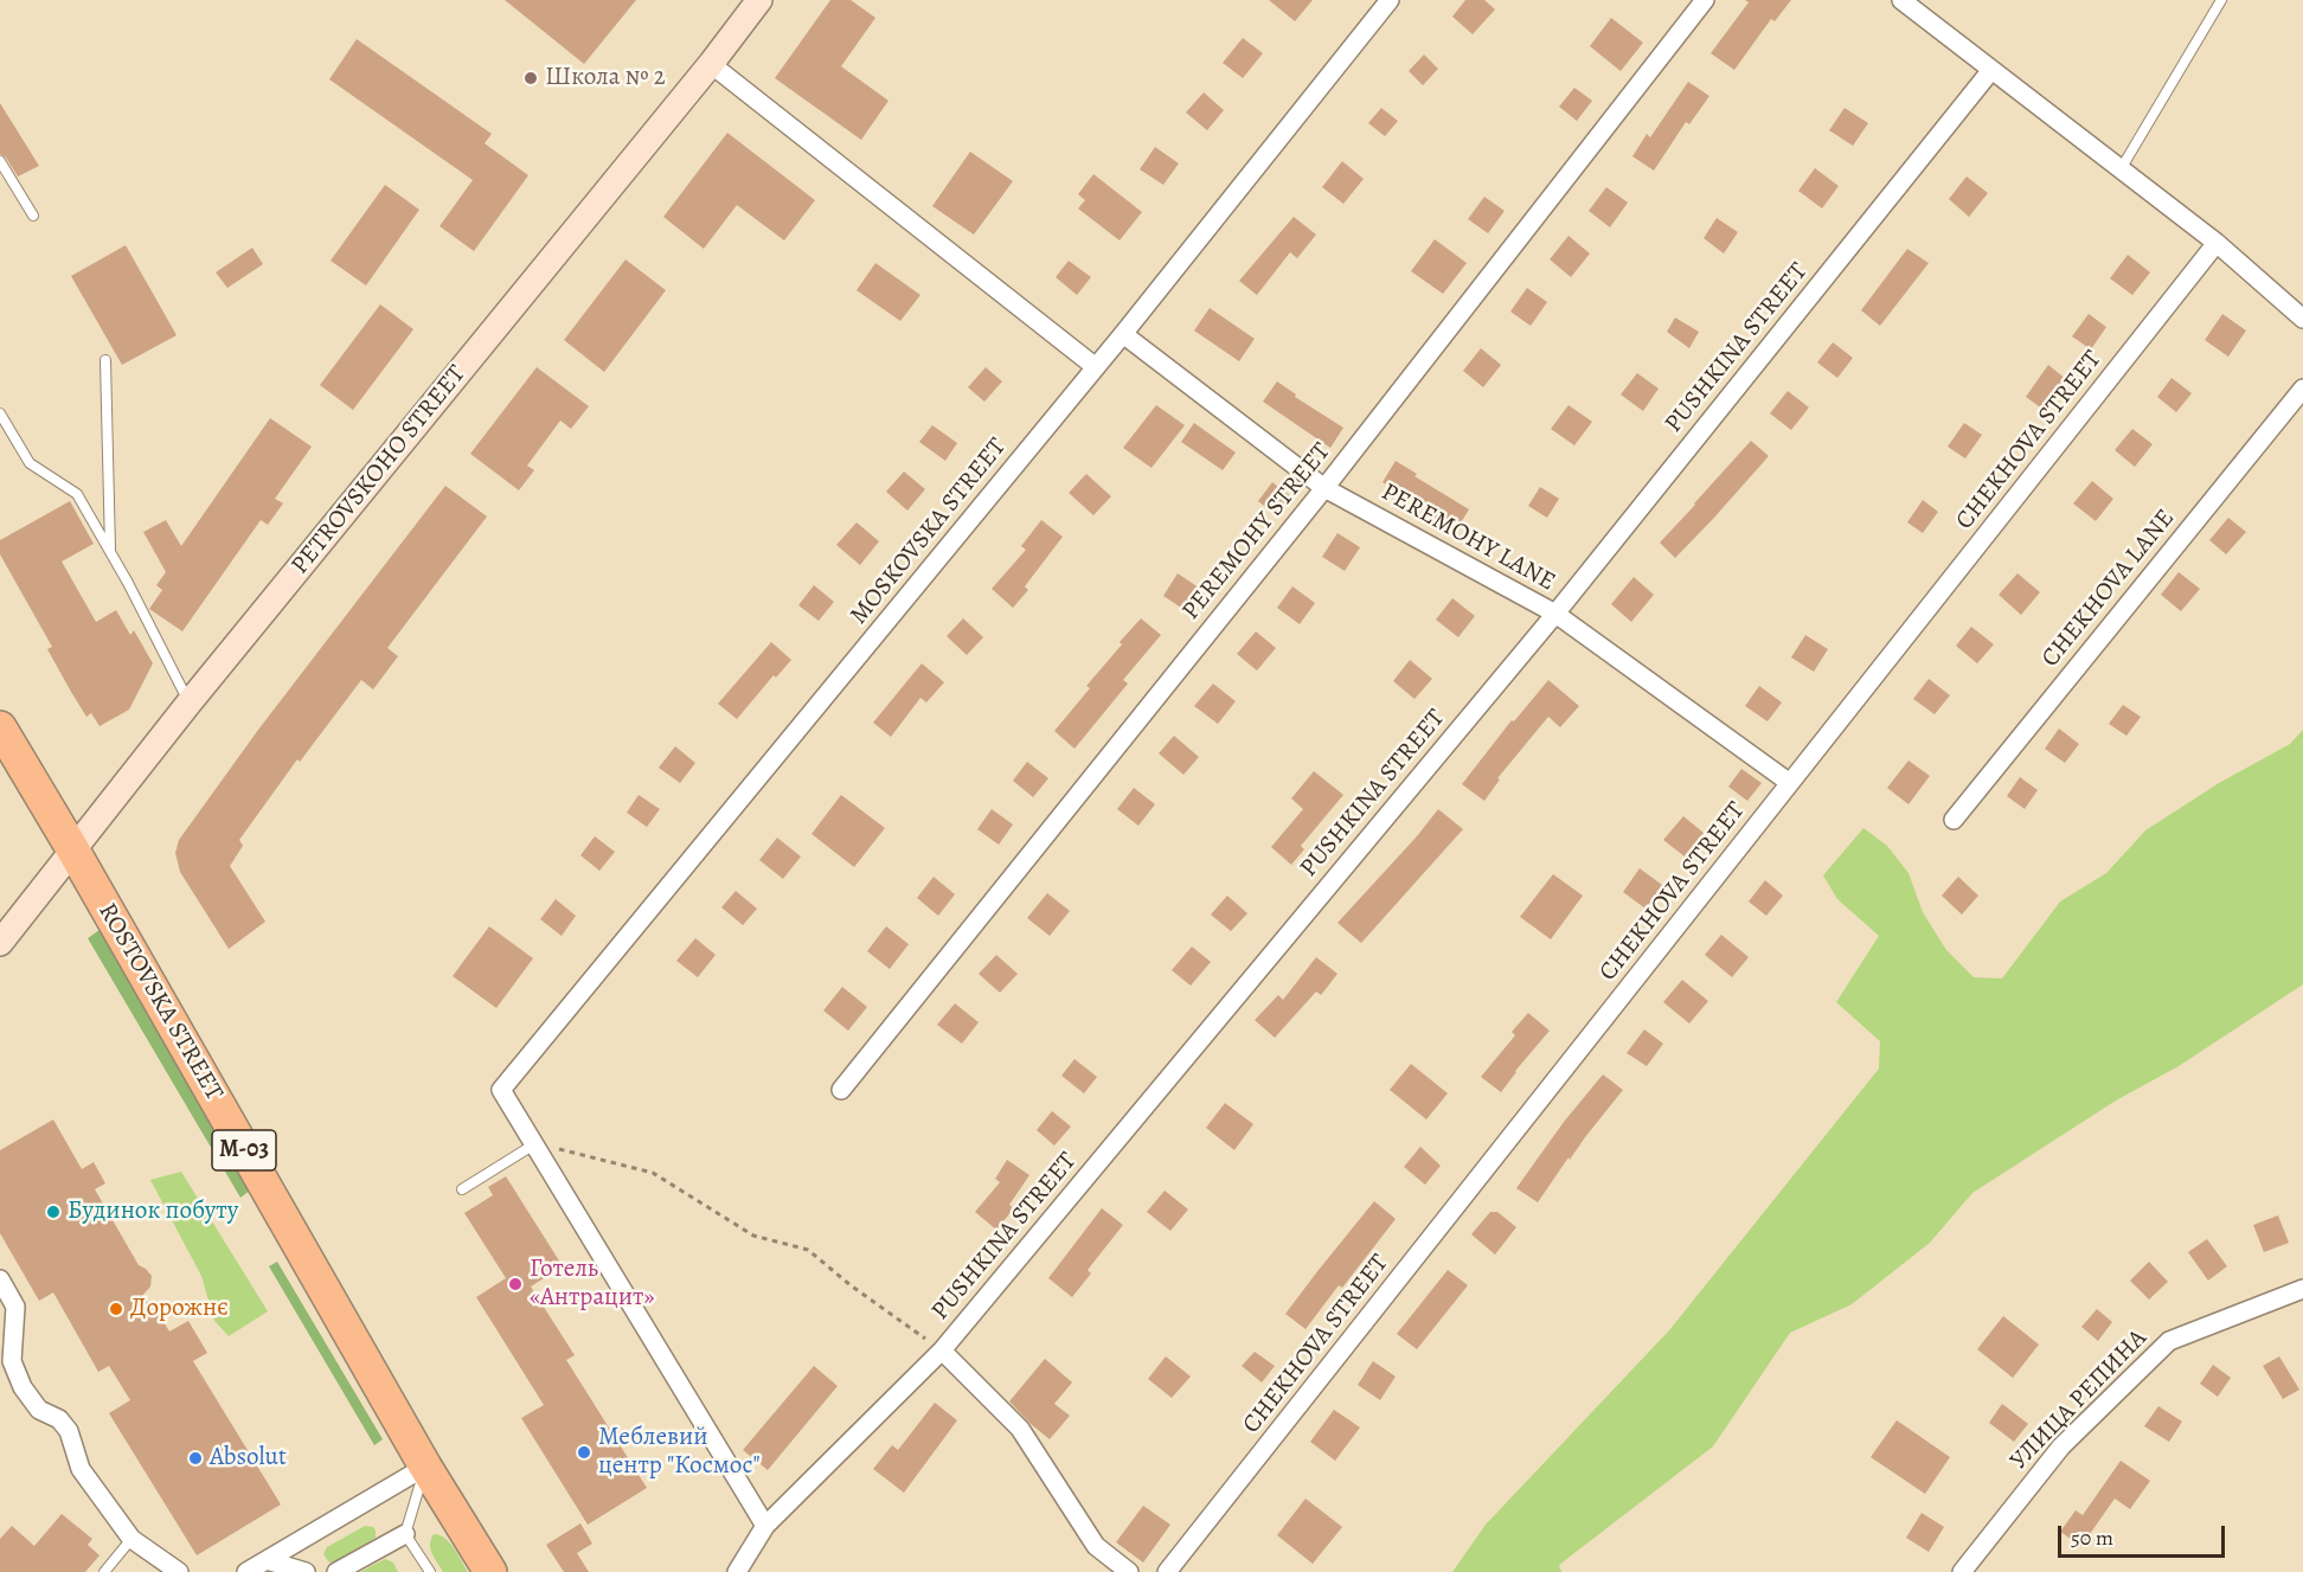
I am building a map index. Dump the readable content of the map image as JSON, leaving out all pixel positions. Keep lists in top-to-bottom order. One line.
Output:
{"streets":{"highway":["ROSTOVSKA STREET","М-03"],"main road":["PETROVSKOHO STREET"],"street":["PUSHKINA STREET","CHEKHOVA STREET","MOSKOVSKA STREET","PEREMOHY STREET","PEREMOHY LANE","CHEKHOVA LANE","УЛИЦА РЕПИНА"]},"crossings":[["PUSHKINA STREET","PEREMOHY LANE"],["CHEKHOVA STREET","PEREMOHY LANE"],["PETROVSKOHO STREET","ROSTOVSKA STREET"],["MOSKOVSKA STREET","PEREMOHY LANE"],["PEREMOHY STREET","PEREMOHY LANE"]],"places":["Школа № 2","Будинок побуту","Готель «Антрацит»","Дорожнє","Меблевий центр \"Космос\"","Absolut"],"scale_bar":"50 m"}
